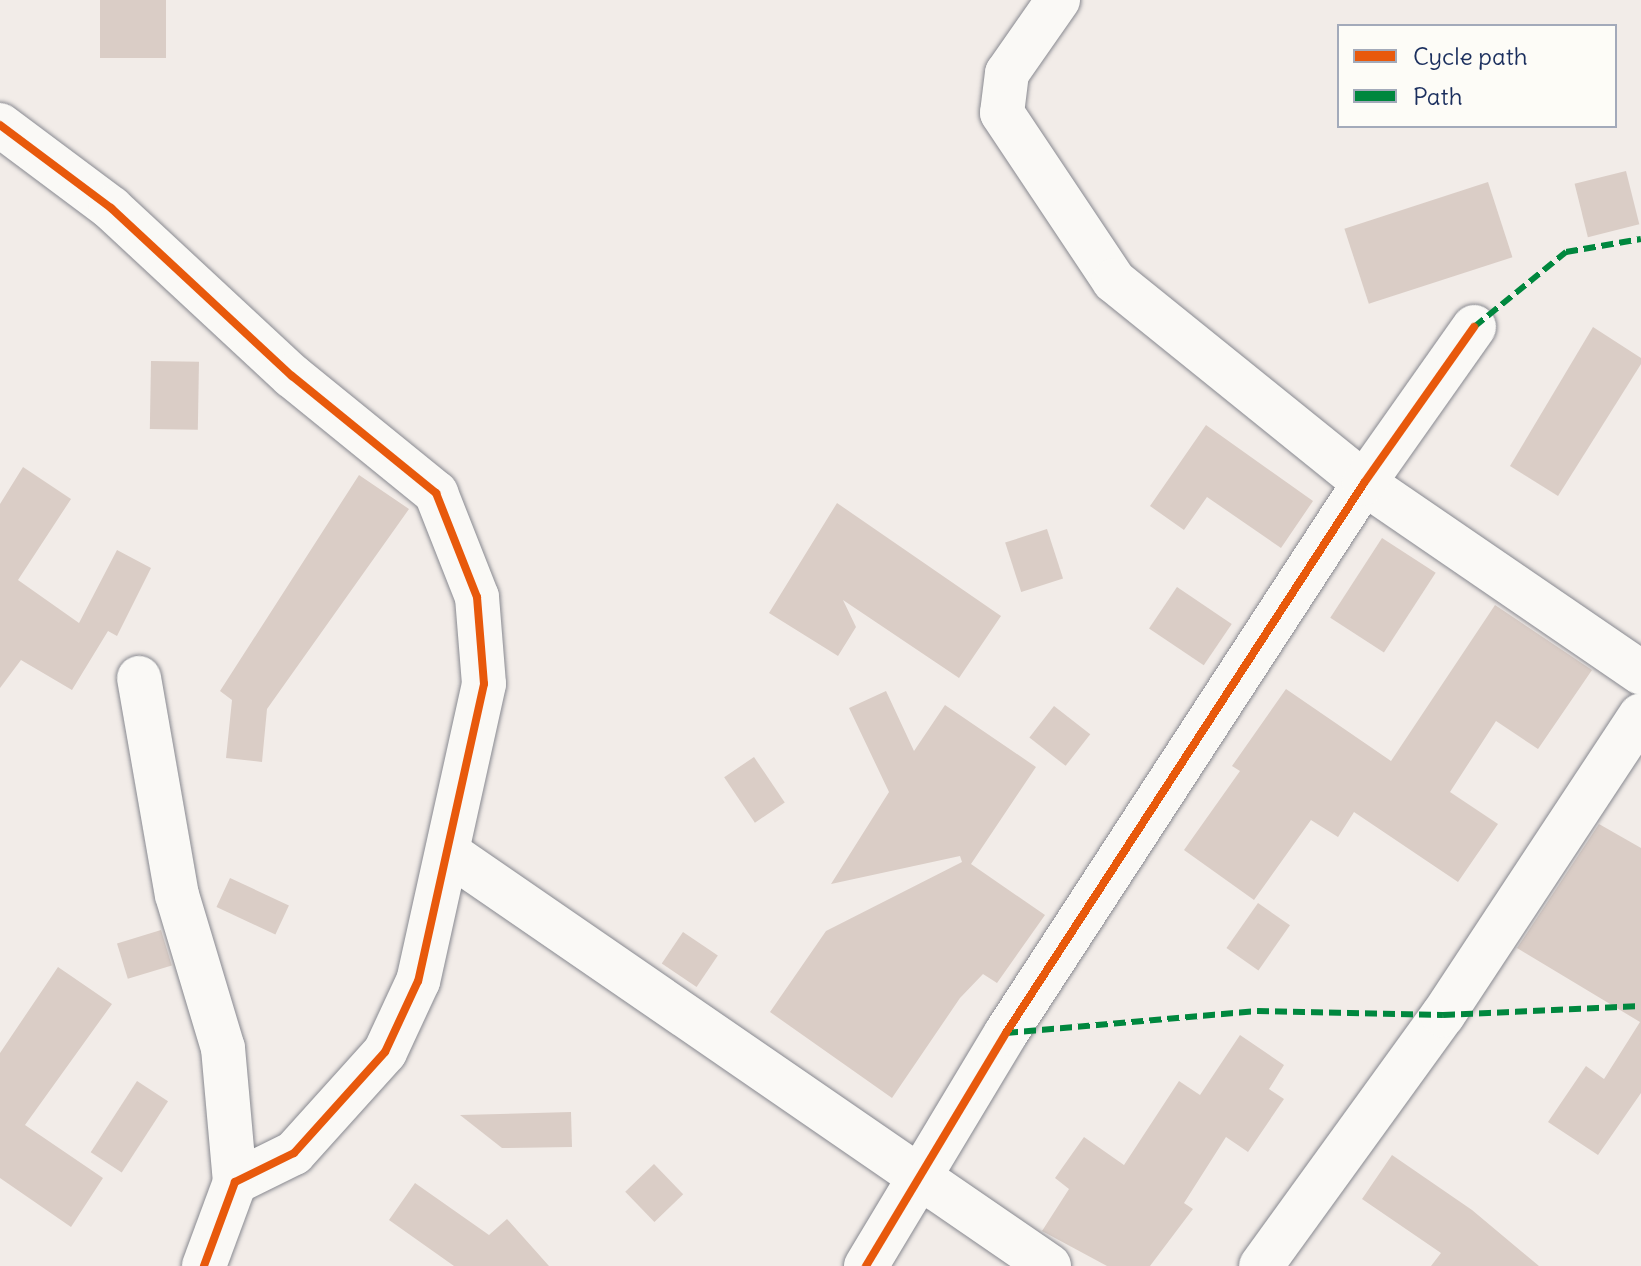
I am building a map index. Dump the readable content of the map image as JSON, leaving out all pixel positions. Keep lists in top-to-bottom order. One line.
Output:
{"legend":["Cycle path","Path"]}
